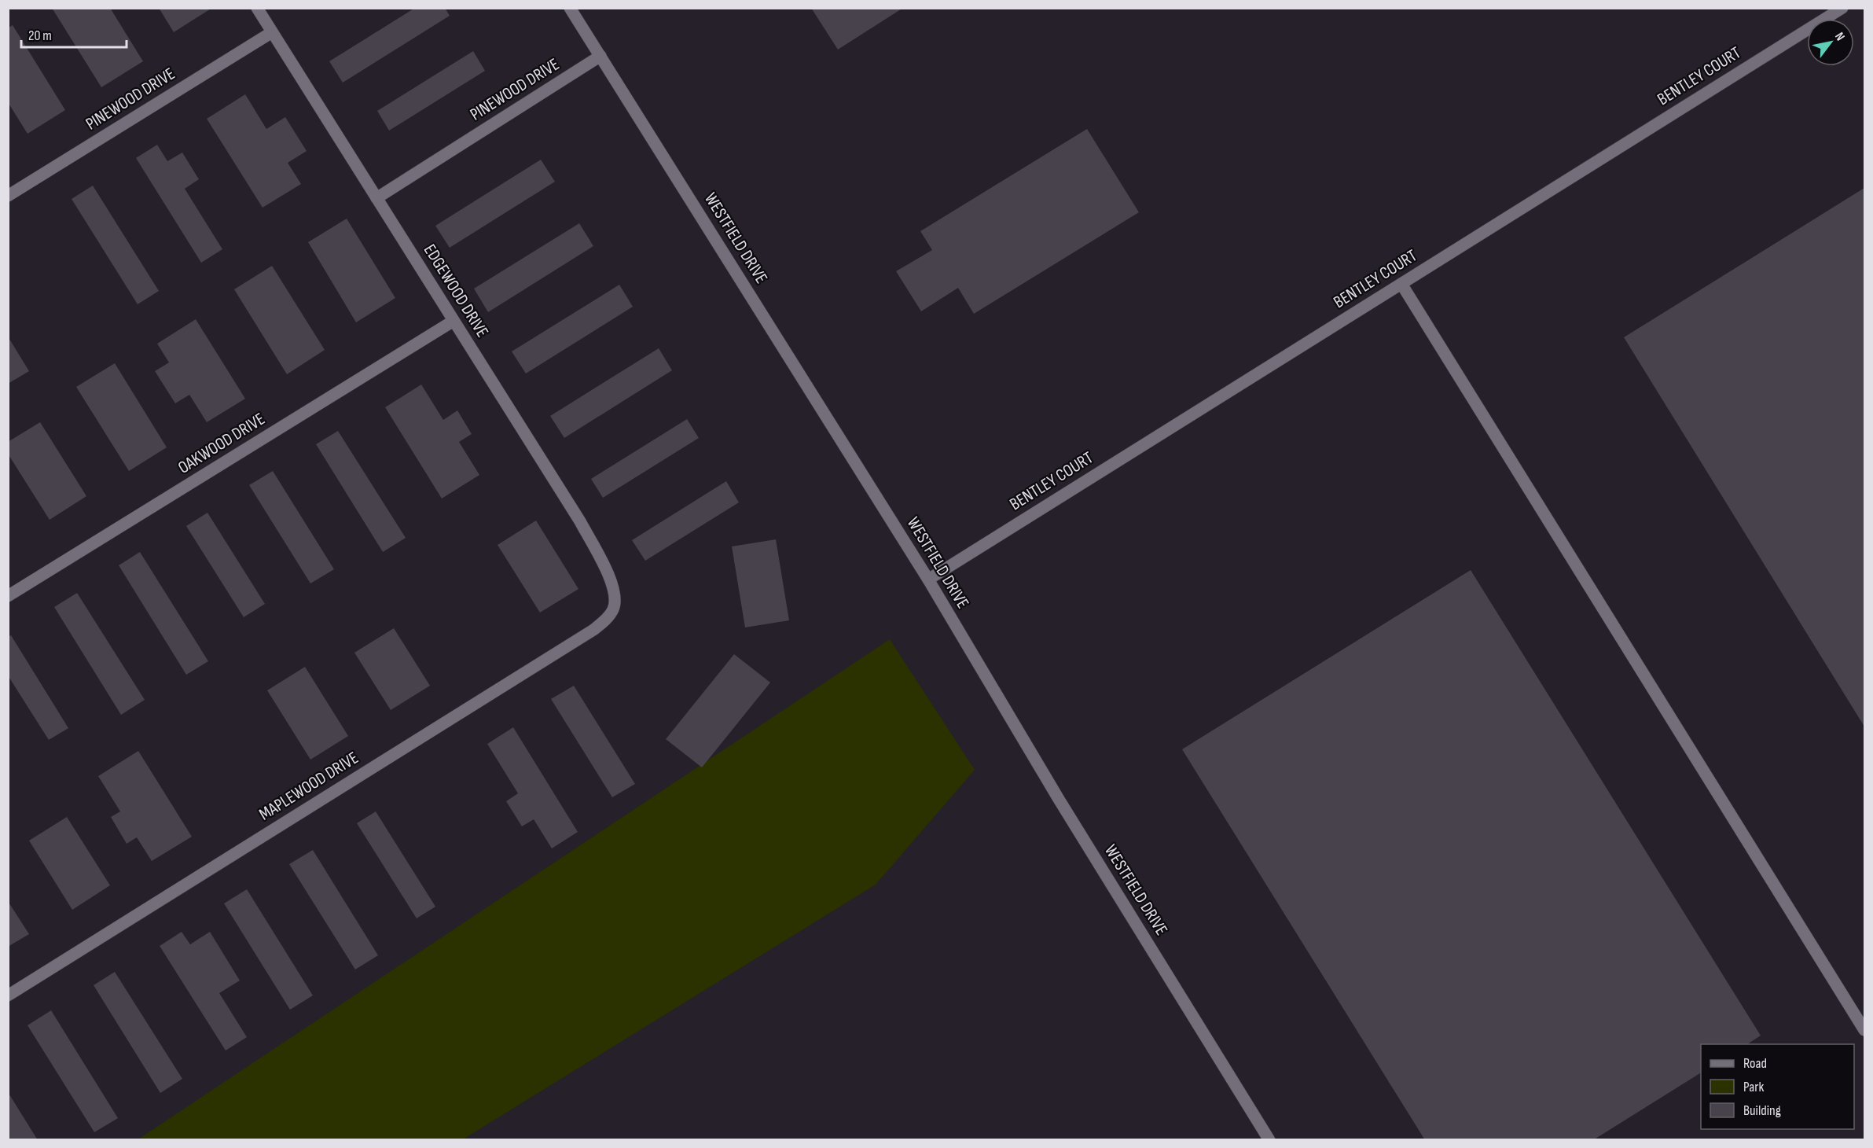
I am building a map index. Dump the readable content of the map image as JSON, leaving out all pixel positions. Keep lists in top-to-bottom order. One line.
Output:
{"streets":{"street":["BENTLEY COURT","PINEWOOD DRIVE","WESTFIELD DRIVE","EDGEWOOD DRIVE","OAKWOOD DRIVE","MAPLEWOOD DRIVE"]},"crossings":[["BENTLEY COURT","WESTFIELD DRIVE"],["PINEWOOD DRIVE","WESTFIELD DRIVE"],["PINEWOOD DRIVE","EDGEWOOD DRIVE"],["EDGEWOOD DRIVE","OAKWOOD DRIVE"],["EDGEWOOD DRIVE","MAPLEWOOD DRIVE"]],"legend":["Road","Park","Building"],"scale_bar":"20 m","north":"top right"}
